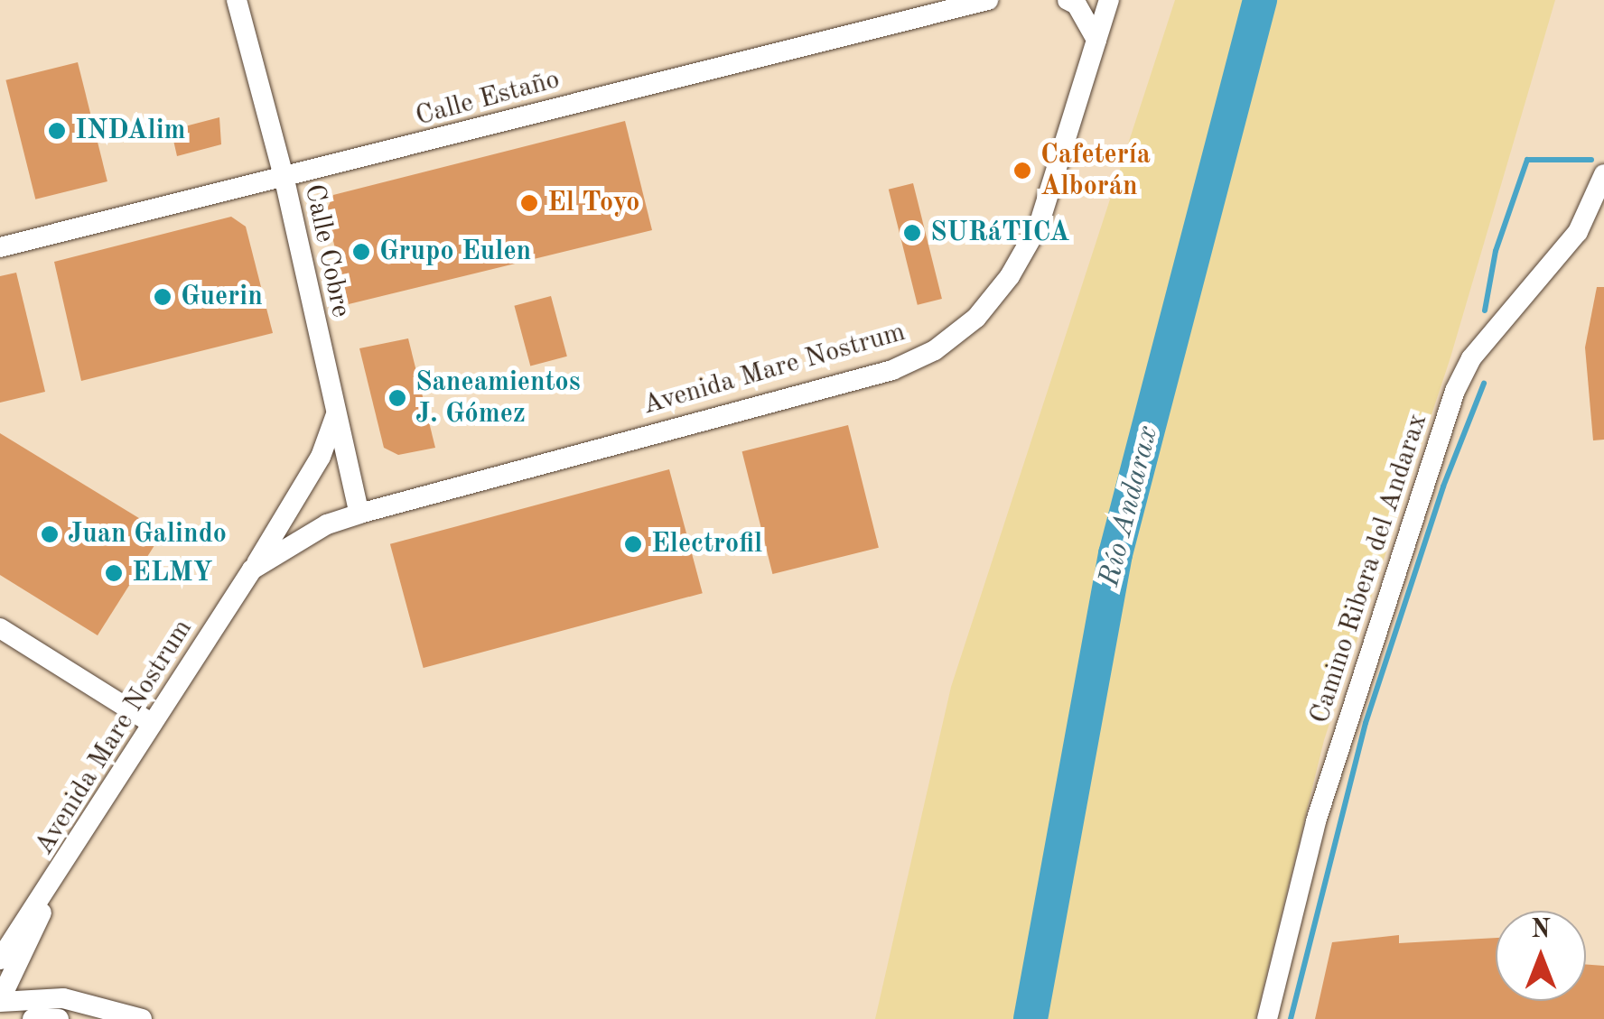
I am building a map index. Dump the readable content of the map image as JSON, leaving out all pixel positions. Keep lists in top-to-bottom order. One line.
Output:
{"streets":{"street":["Calle Estaño","Calle Cobre","Avenida Mare Nostrum","Camino Ribera del Andarax"]},"crossings":[["Calle Estaño","Calle Cobre"],["Calle Cobre","Avenida Mare Nostrum"]],"water":["Río Andarax"],"places":["INDAlim","Cafetería Alborán","El Toyo","SURáTICA","Grupo Eulen","Guerin","Saneamientos J. Gómez","Juan Galindo","Electrofil","ELMY"],"north":"top"}
